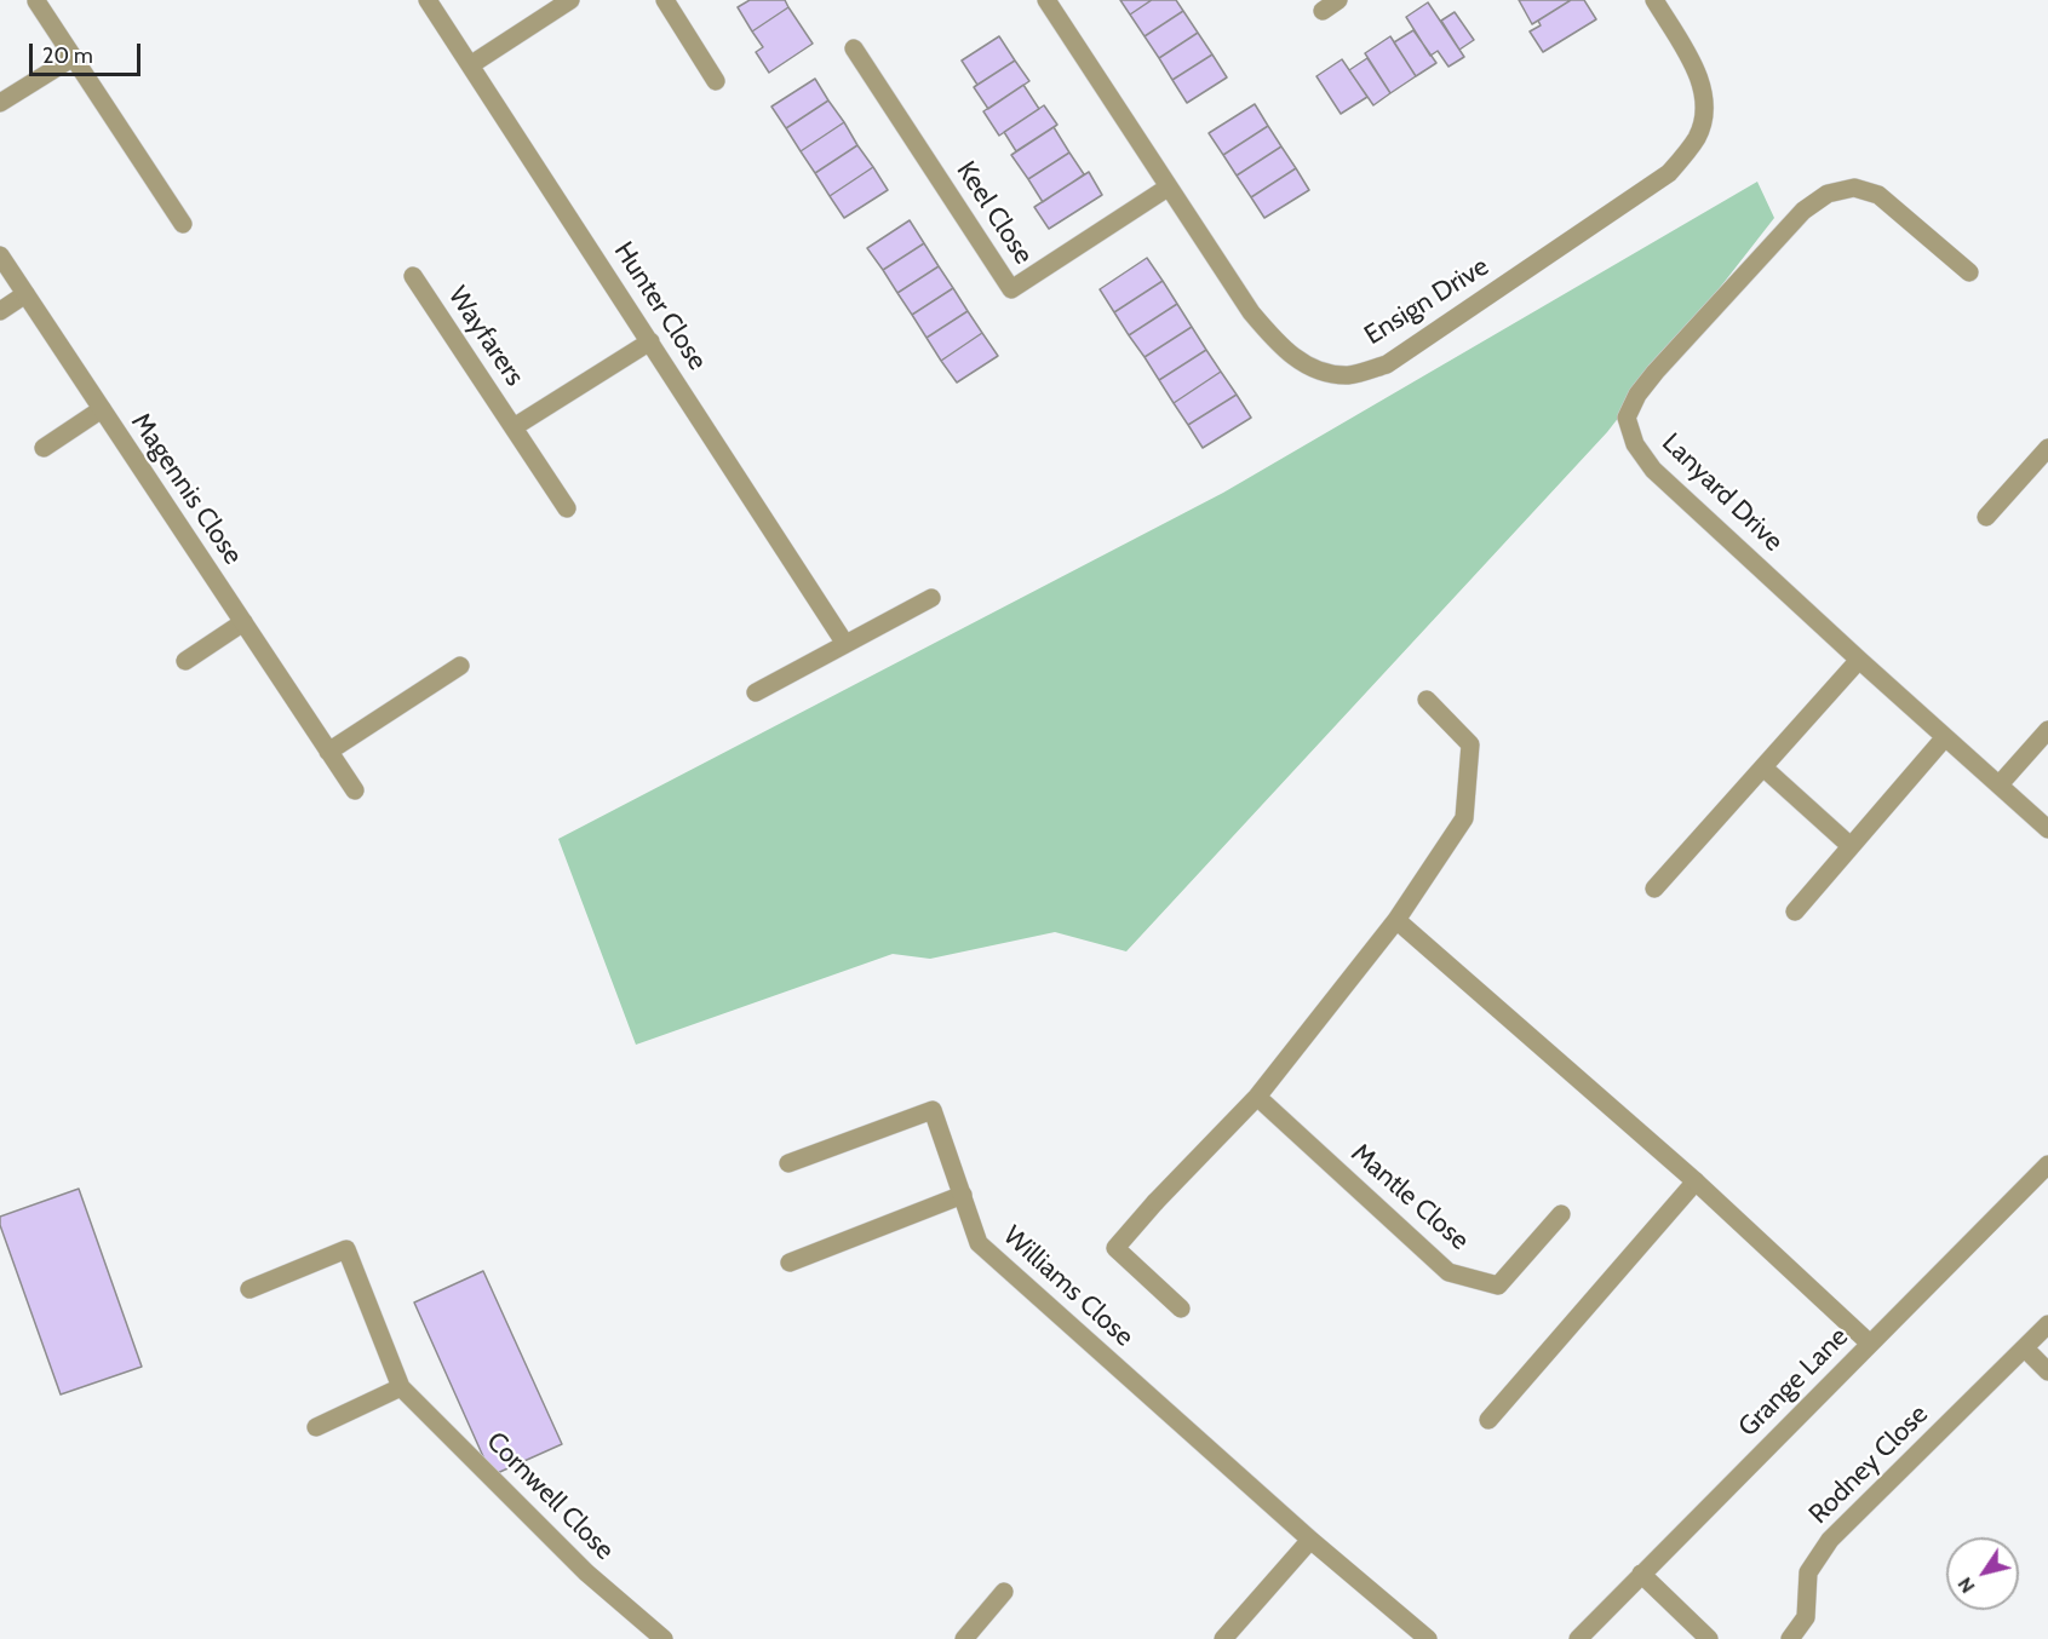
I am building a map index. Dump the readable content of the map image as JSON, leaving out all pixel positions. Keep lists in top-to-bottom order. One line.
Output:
{"streets":{"street":["Keel Close","Ensign Drive","Hunter Close","Wayfarers","Magennis Close","Lanyard Drive","Mantle Close","Williams Close","Grange Lane","Rodney Close","Cornwell Close"]},"crossings":[["Keel Close","Ensign Drive"],["Hunter Close","Wayfarers"]],"scale_bar":"20 m","north":"bottom left"}
